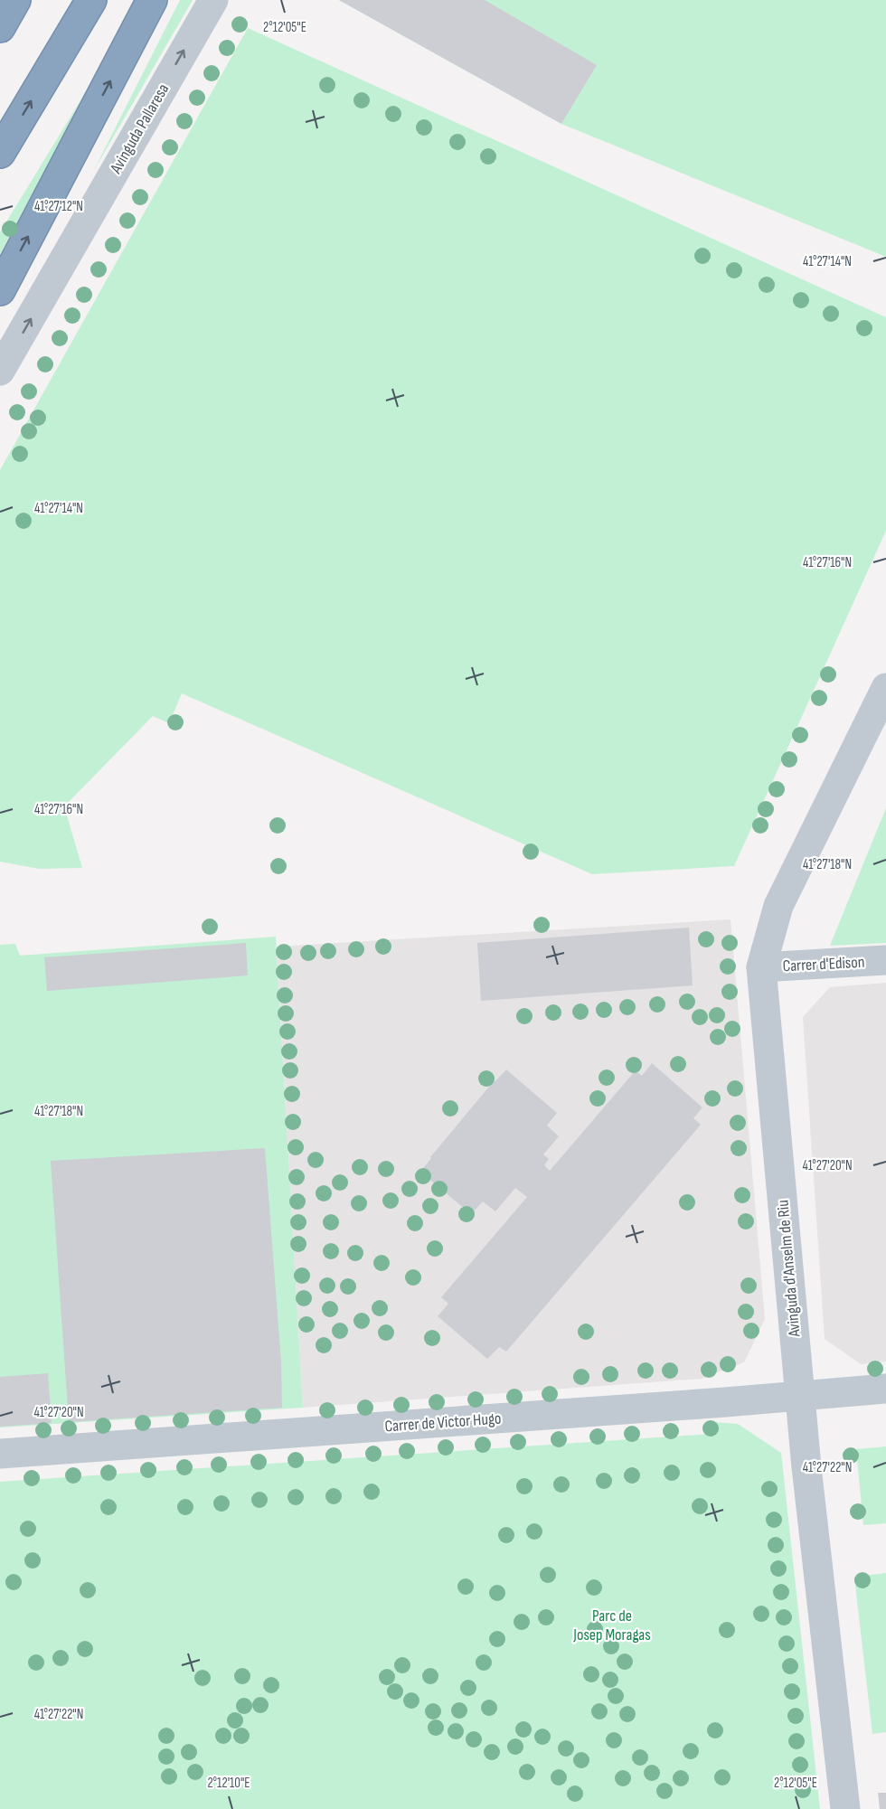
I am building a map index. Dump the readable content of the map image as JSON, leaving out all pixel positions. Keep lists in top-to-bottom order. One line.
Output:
{"streets":{"street":["Avinguda Pallaresa","Carrer d'Edison","Avinguda d'Anselm de Riu","Carrer de Victor Hugo"]},"crossings":[["Carrer d'Edison","Avinguda d'Anselm de Riu"],["Avinguda d'Anselm de Riu","Carrer de Victor Hugo"]],"one_way":["Avinguda Pallaresa"],"parks":["Parc de Josep Moragas"],"coordinates":["2°12'05\"E","41°27'12\"N","41°27'14\"N","41°27'16\"N","41°27'18\"N","41°27'20\"N","41°27'22\"N","2°12'10\"E"]}
